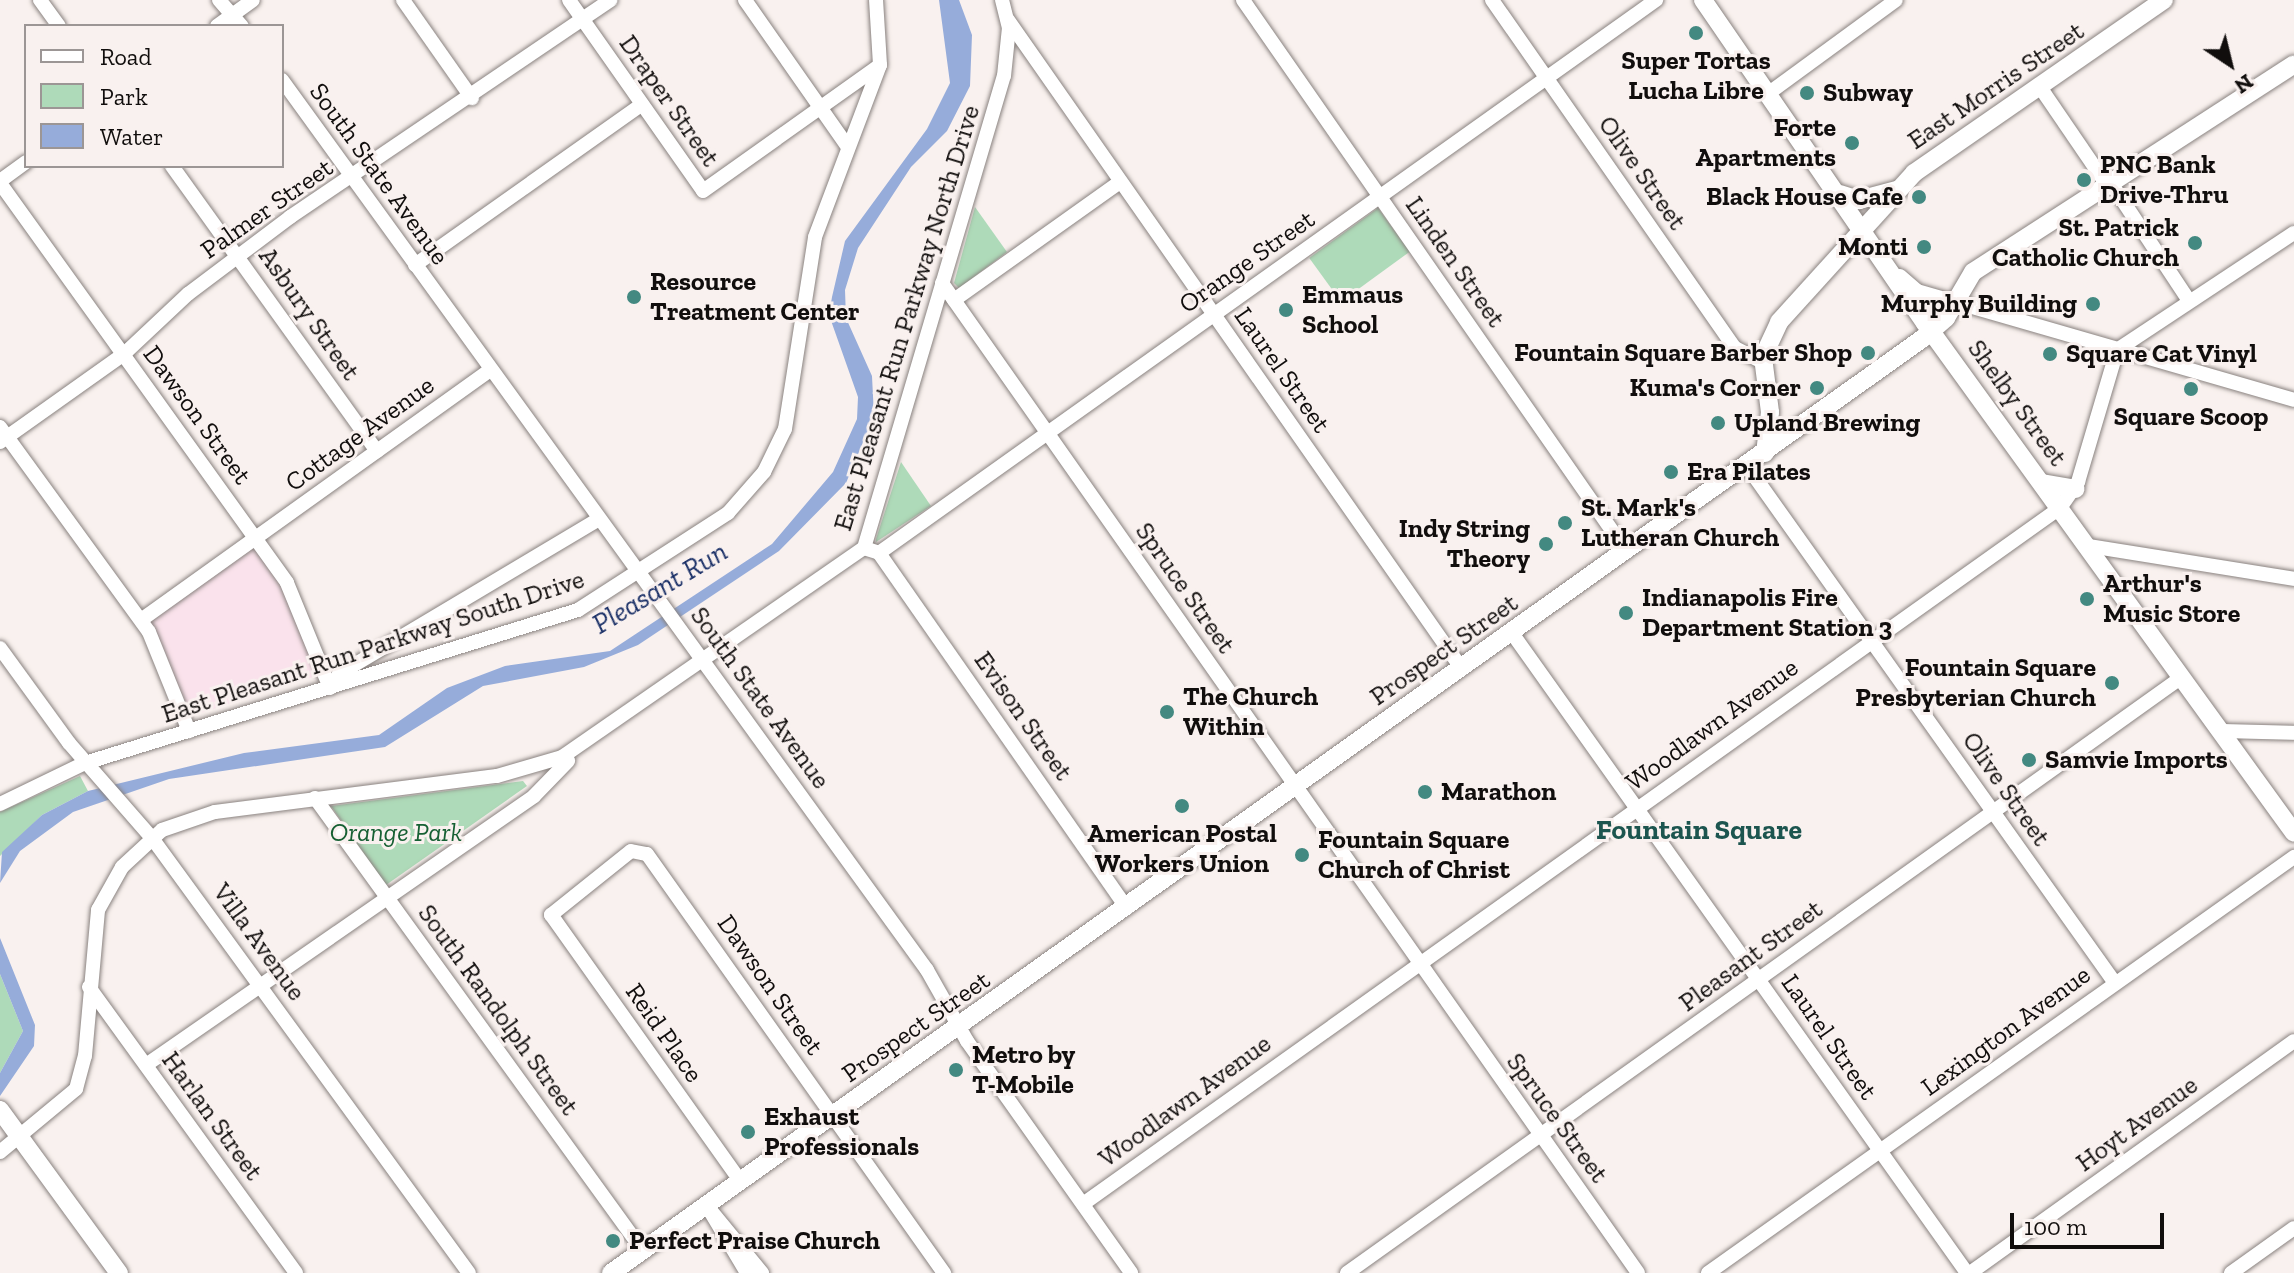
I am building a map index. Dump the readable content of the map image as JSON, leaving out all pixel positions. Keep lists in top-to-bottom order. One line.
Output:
{"streets":{"main road":["East Morris Street","Shelby Street","Prospect Street"],"street":["Draper Street","Olive Street","South State Avenue","Palmer Street","Orange Street","Linden Street","Asbury Street","East Pleasant Run Parkway North Drive","Laurel Street","Dawson Street","Cottage Avenue","Spruce Street","East Pleasant Run Parkway South Drive","Evison Street","Woodlawn Avenue","Villa Avenue","Pleasant Street","South Randolph Street","Lexington Avenue","Reid Place","Harlan Street","Hoyt Avenue"]},"crossings":[["East Morris Street","Olive Street"],["East Morris Street","Shelby Street"],["East Morris Street","Prospect Street"],["Draper Street","Palmer Street"],["Olive Street","Orange Street"],["Olive Street","Prospect Street"],["Olive Street","Woodlawn Avenue"],["Olive Street","Pleasant Street"],["Olive Street","Lexington Avenue"],["South State Avenue","Palmer Street"],["South State Avenue","East Pleasant Run Parkway North Drive"],["South State Avenue","Cottage Avenue"],["South State Avenue","East Pleasant Run Parkway South Drive"],["South State Avenue","Prospect Street"],["South State Avenue","Woodlawn Avenue"],["Palmer Street","Asbury Street"],["Palmer Street","Dawson Street"],["Orange Street","Linden Street"],["Orange Street","Laurel Street"],["Orange Street","Spruce Street"],["Orange Street","Evison Street"],["Linden Street","Prospect Street"],["Asbury Street","Cottage Avenue"],["East Pleasant Run Parkway North Drive","Laurel Street"],["East Pleasant Run Parkway North Drive","Spruce Street"],["East Pleasant Run Parkway North Drive","Villa Avenue"],["East Pleasant Run Parkway North Drive","South Randolph Street"],["East Pleasant Run Parkway North Drive","Harlan Street"],["Laurel Street","Prospect Street"],["Laurel Street","Woodlawn Avenue"],["Laurel Street","Pleasant Street"],["Laurel Street","Lexington Avenue"],["Laurel Street","Hoyt Avenue"],["Shelby Street","Prospect Street"],["Shelby Street","Woodlawn Avenue"],["Shelby Street","Pleasant Street"],["Dawson Street","Cottage Avenue"],["Dawson Street","East Pleasant Run Parkway South Drive"],["Dawson Street","Prospect Street"],["Dawson Street","Reid Place"],["Spruce Street","Prospect Street"],["Spruce Street","Woodlawn Avenue"],["Spruce Street","Pleasant Street"],["East Pleasant Run Parkway South Drive","Villa Avenue"],["Prospect Street","Evison Street"],["Prospect Street","South Randolph Street"],["Prospect Street","Reid Place"]],"districts":["Fountain Square"],"water":["Pleasant Run"],"parks":["Orange Park"],"places":["Super Tortas Lucha Libre","Subway","Forte Apartments","PNC Bank Drive-Thru","Black House Cafe","St. Patrick Catholic Church","Monti","Resource Treatment Center","Murphy Building","Emmaus School","Fountain Square Barber Shop","Square Cat Vinyl","Kuma's Corner","Square Scoop","Upland Brewing","Era Pilates","St. Mark's Lutheran Church","Indy String Theory","Arthur's Music Store","Indianapolis Fire Department Station 3","Fountain Square Presbyterian Church","The Church Within","Samvie Imports","Marathon","American Postal Workers Union","Fountain Square Church of Christ","Metro by T-Mobile","Exhaust Professionals","Perfect Praise Church"],"legend":["Road","Park","Water"],"scale_bar":"100 m","north":"bottom right"}
